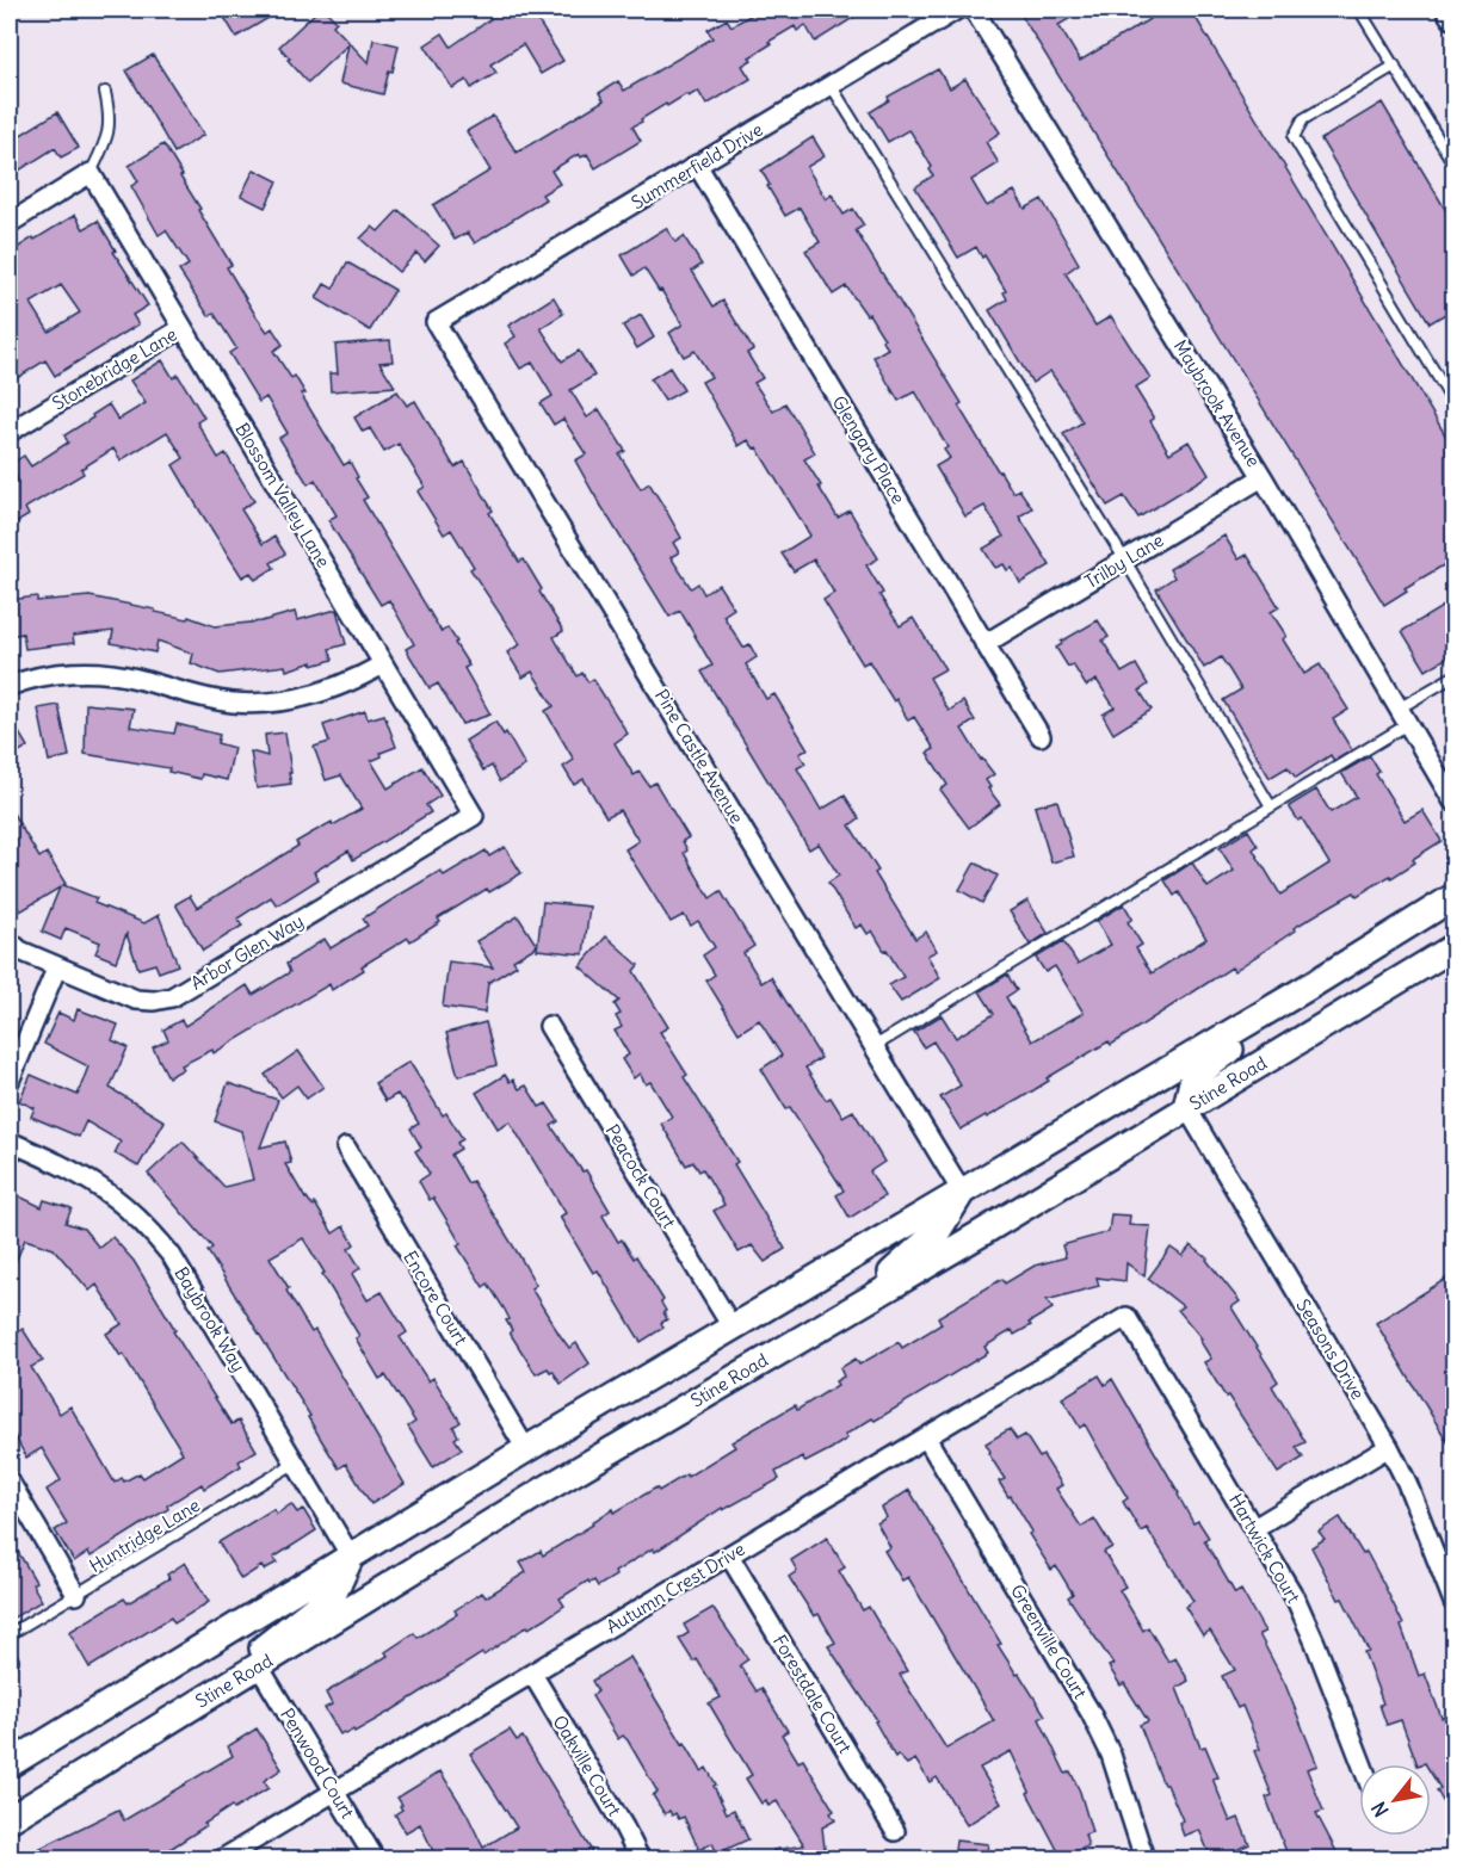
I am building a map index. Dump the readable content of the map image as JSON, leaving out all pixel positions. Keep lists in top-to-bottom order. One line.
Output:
{"streets":{"main road":["Stine Road"],"street":["Summerfield Drive","Stonebridge Lane","Maybrook Avenue","Glengary Place","Blossom Valley Lane","Trilby Lane","Pine Castle Avenue","Arbor Glen Way","Peacock Court","Encore Court","Baybrook Way","Seasons Drive","Hartwick Court","Autumn Crest Drive","Greenville Court","Forestdale Court","Penwood Court","Oakville Court"],"lane":["Huntridge Lane"]},"crossings":[["Summerfield Drive","Glengary Place"],["Summerfield Drive","Pine Castle Avenue"],["Stonebridge Lane","Blossom Valley Lane"],["Maybrook Avenue","Trilby Lane"],["Glengary Place","Trilby Lane"],["Blossom Valley Lane","Arbor Glen Way"],["Stine Road","Seasons Drive"],["Stine Road","Penwood Court"],["Baybrook Way","Huntridge Lane"],["Hartwick Court","Autumn Crest Drive"],["Autumn Crest Drive","Greenville Court"],["Autumn Crest Drive","Forestdale Court"],["Autumn Crest Drive","Penwood Court"],["Autumn Crest Drive","Oakville Court"]],"north":"bottom left"}
